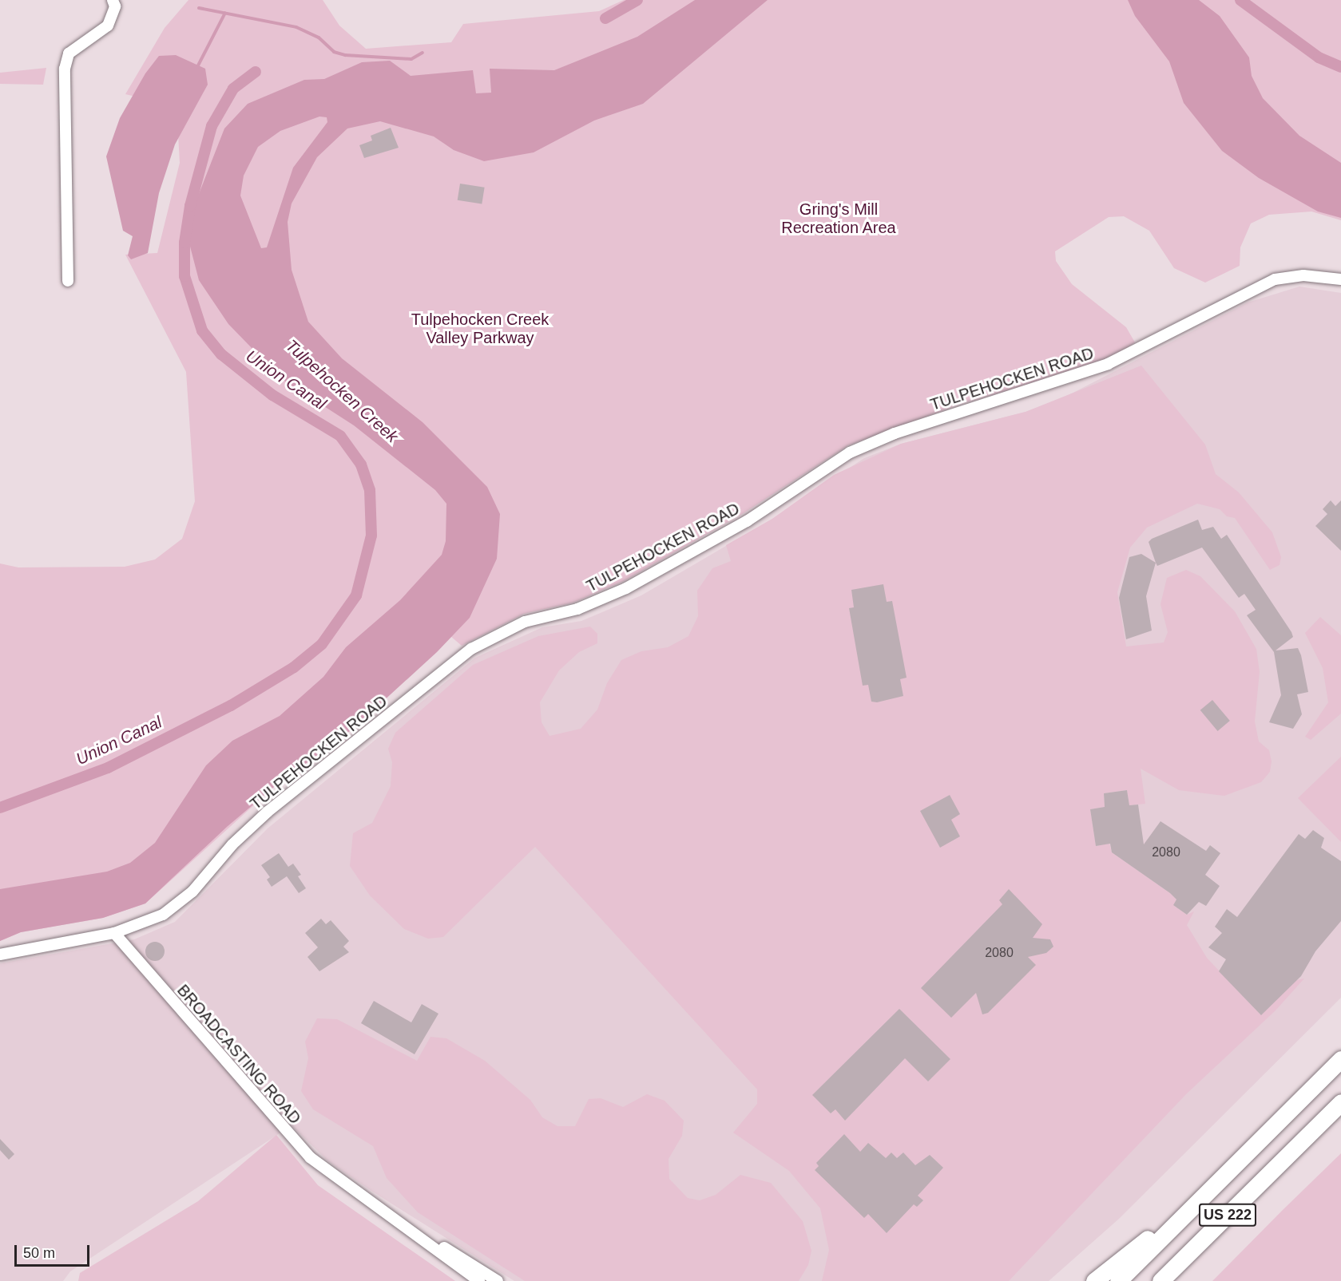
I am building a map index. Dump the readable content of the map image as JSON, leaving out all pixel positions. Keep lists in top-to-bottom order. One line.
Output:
{"streets":{"highway":["US 222"],"street":["TULPEHOCKEN ROAD","BROADCASTING ROAD"]},"crossings":[["TULPEHOCKEN ROAD","BROADCASTING ROAD"]],"water":["Union Canal","Tulpehocken Creek"],"parks":["Gring's Mill Recreation Area","Tulpehocken Creek Valley Parkway"],"house_numbers":["2080","2080"],"scale_bar":"50 m"}
